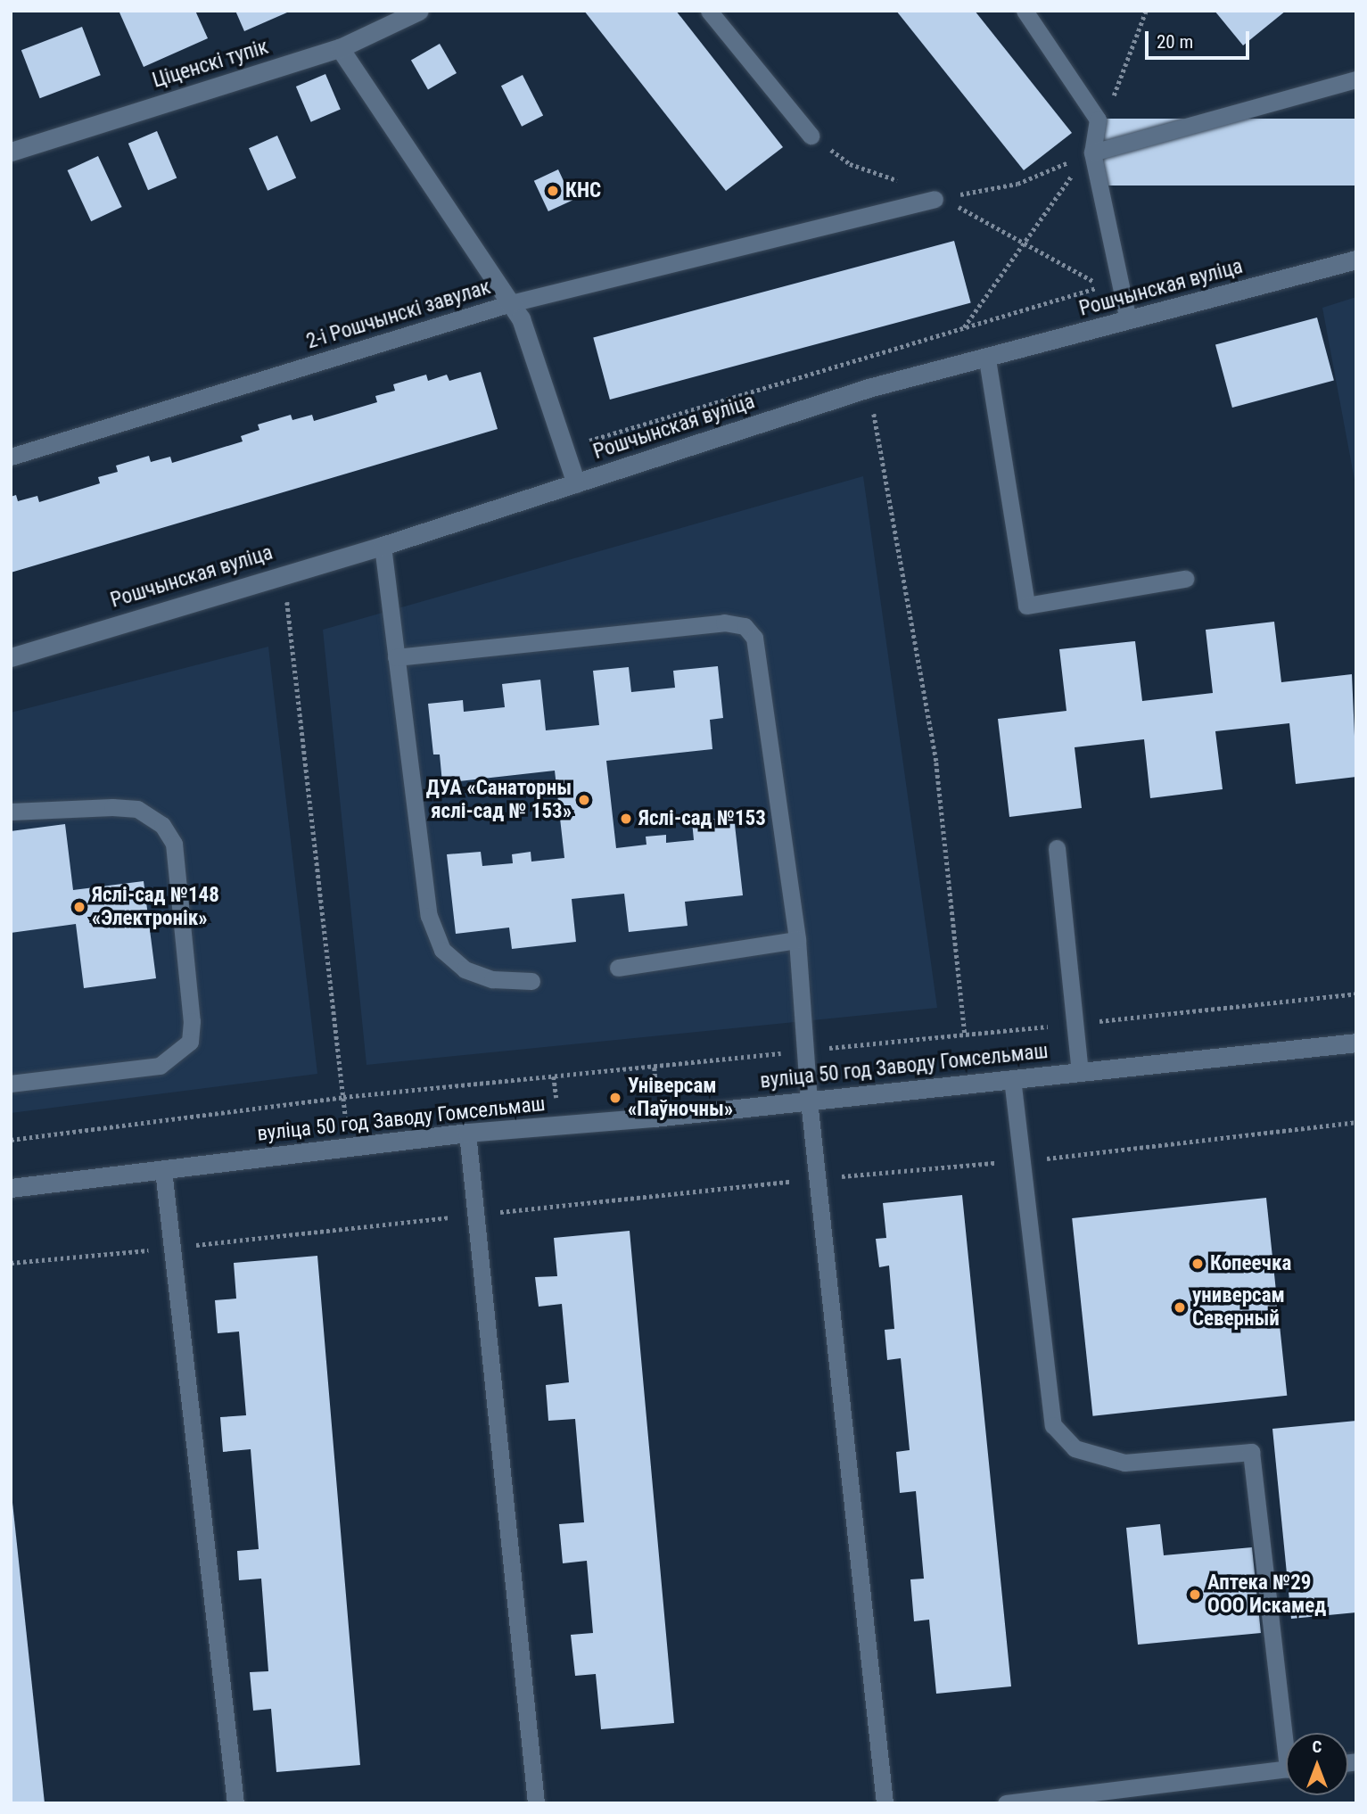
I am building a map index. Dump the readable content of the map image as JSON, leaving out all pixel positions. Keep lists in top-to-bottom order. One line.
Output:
{"streets":{"street":["Ціценскі тупік","Рошчынская вуліца","вуліца 50 год Заводу Гомсельмаш"],"lane":["2-і Рошчынскі завулак"]},"places":["КНС","ДУА «Санаторны яслі-сад № 153»","Яслі-сад №153","Яслі-сад №148 «Электронік»","Універсам «Паўночны»","Копеечка","универсам Северный","Аптека №29 ООО Искамед"],"scale_bar":"20 m","north":"top"}
